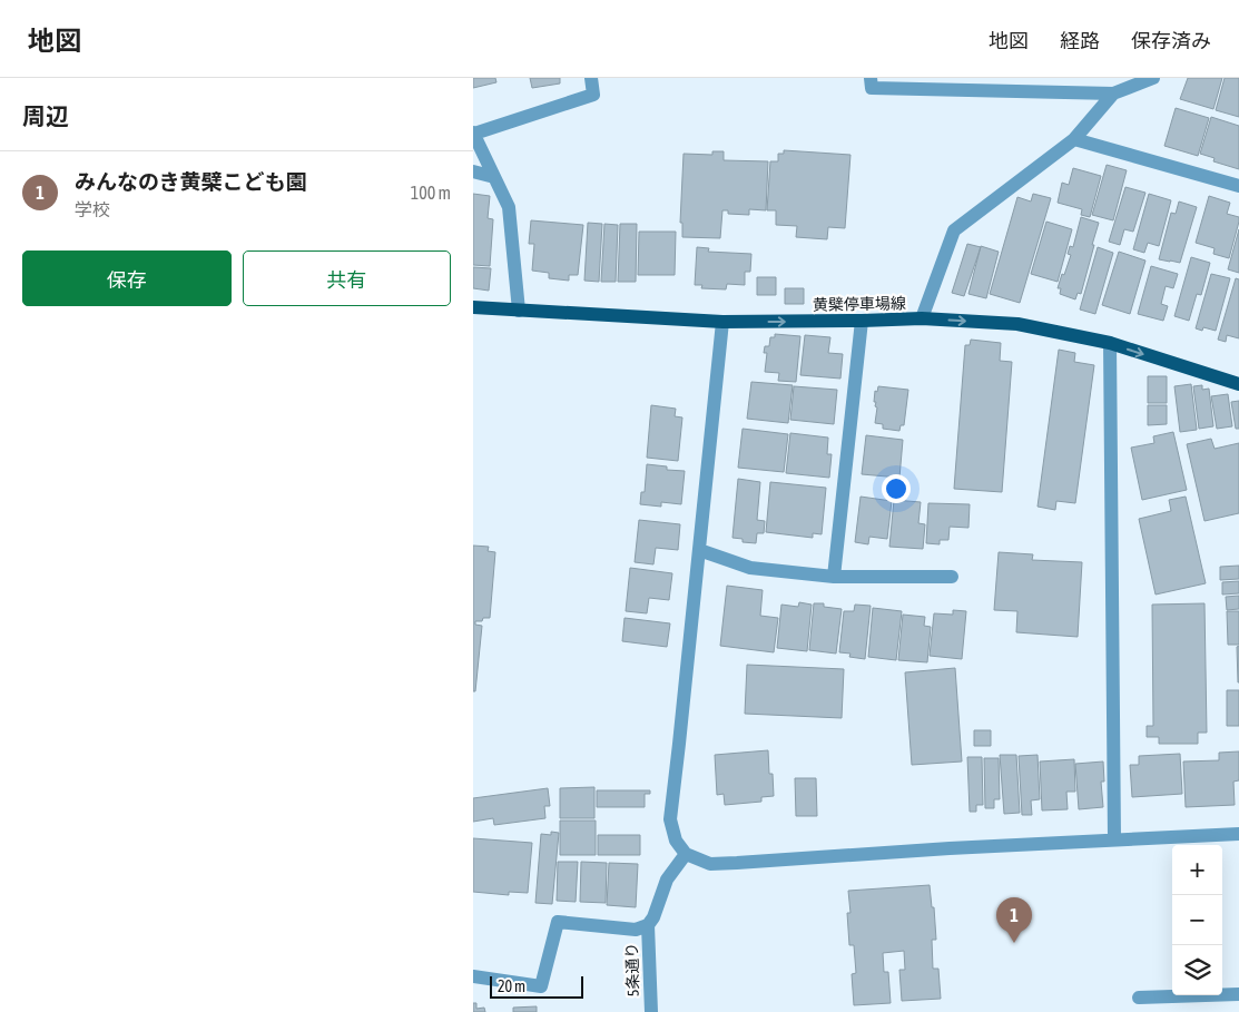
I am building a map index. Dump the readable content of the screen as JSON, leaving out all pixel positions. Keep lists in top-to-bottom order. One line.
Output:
{"streets":{"main road":["黄檗停車場線"],"street":["5条通り"]},"one_way":["黄檗停車場線"],"scale_bar":"20 m","page":{"header":"地図","nav":["地図","経路","保存済み"],"heading":"周辺","list":[{"mark":"1","name":"みんなのき黄檗こども園","note":"学校","value":"100 m"}],"buttons":["保存","共有"],"map_buttons":["+","−"],"pins":"1","scale":"20 m"}}
